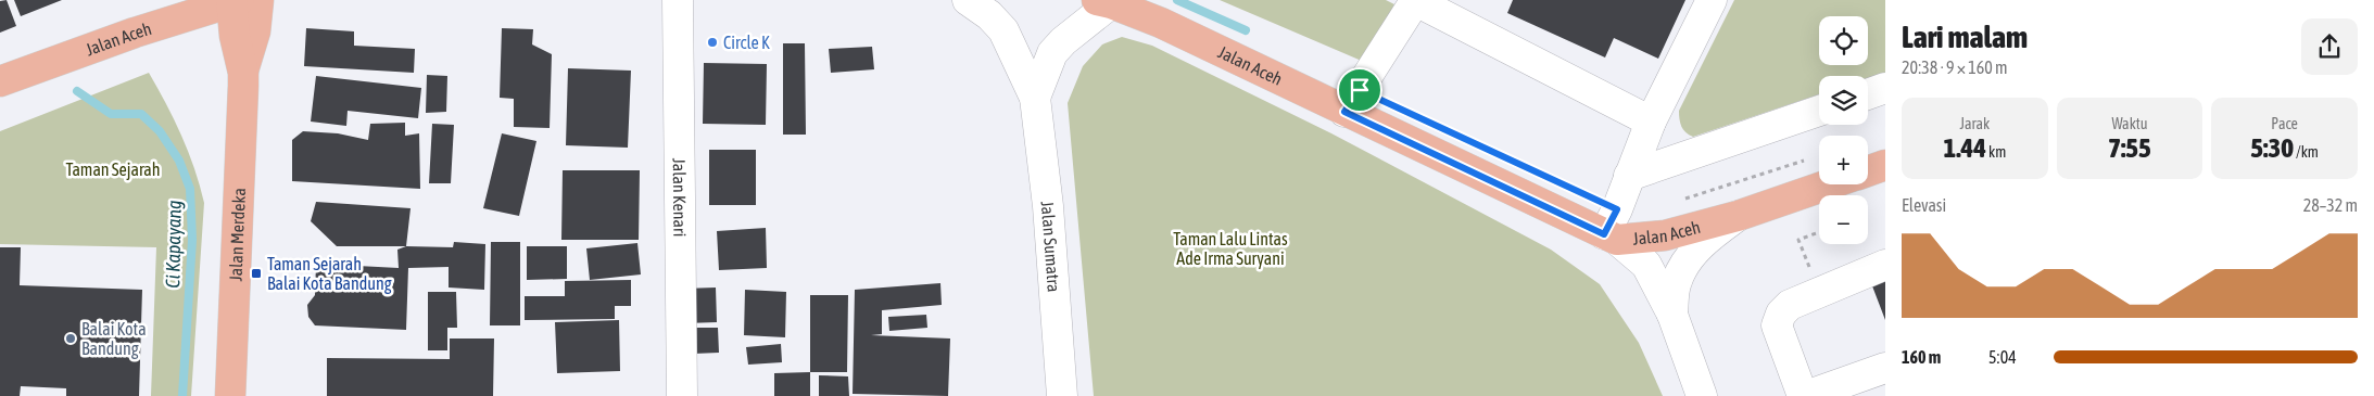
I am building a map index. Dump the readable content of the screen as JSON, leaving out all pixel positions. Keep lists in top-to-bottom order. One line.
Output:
{"streets":{"main road":["Jalan Aceh","Jalan Merdeka"],"street":["Jalan Kenari","Jalan Sumatra"]},"crossings":[["Jalan Aceh","Jalan Merdeka"],["Jalan Aceh","Jalan Sumatra"]],"water":["Ci Kapayang"],"parks":["Taman Sejarah","Taman Lalu Lintas Ade Irma Suryani"],"places":{"other":["Circle K","Balai Kota Bandung"],"transit":["Taman Sejarah Balai Kota Bandung"]},"page":{"heading":["Lari malam","20:38 · 9 × 160 m"],"map_buttons":["+","−"],"stats":[["Jarak","1.44 km"],["Waktu","7:55"],["Pace","5:30 /km"]],"chart":["Elevasi","28–32 m"],"list":[{"name":"160 m","note":"5:04"}]}}
